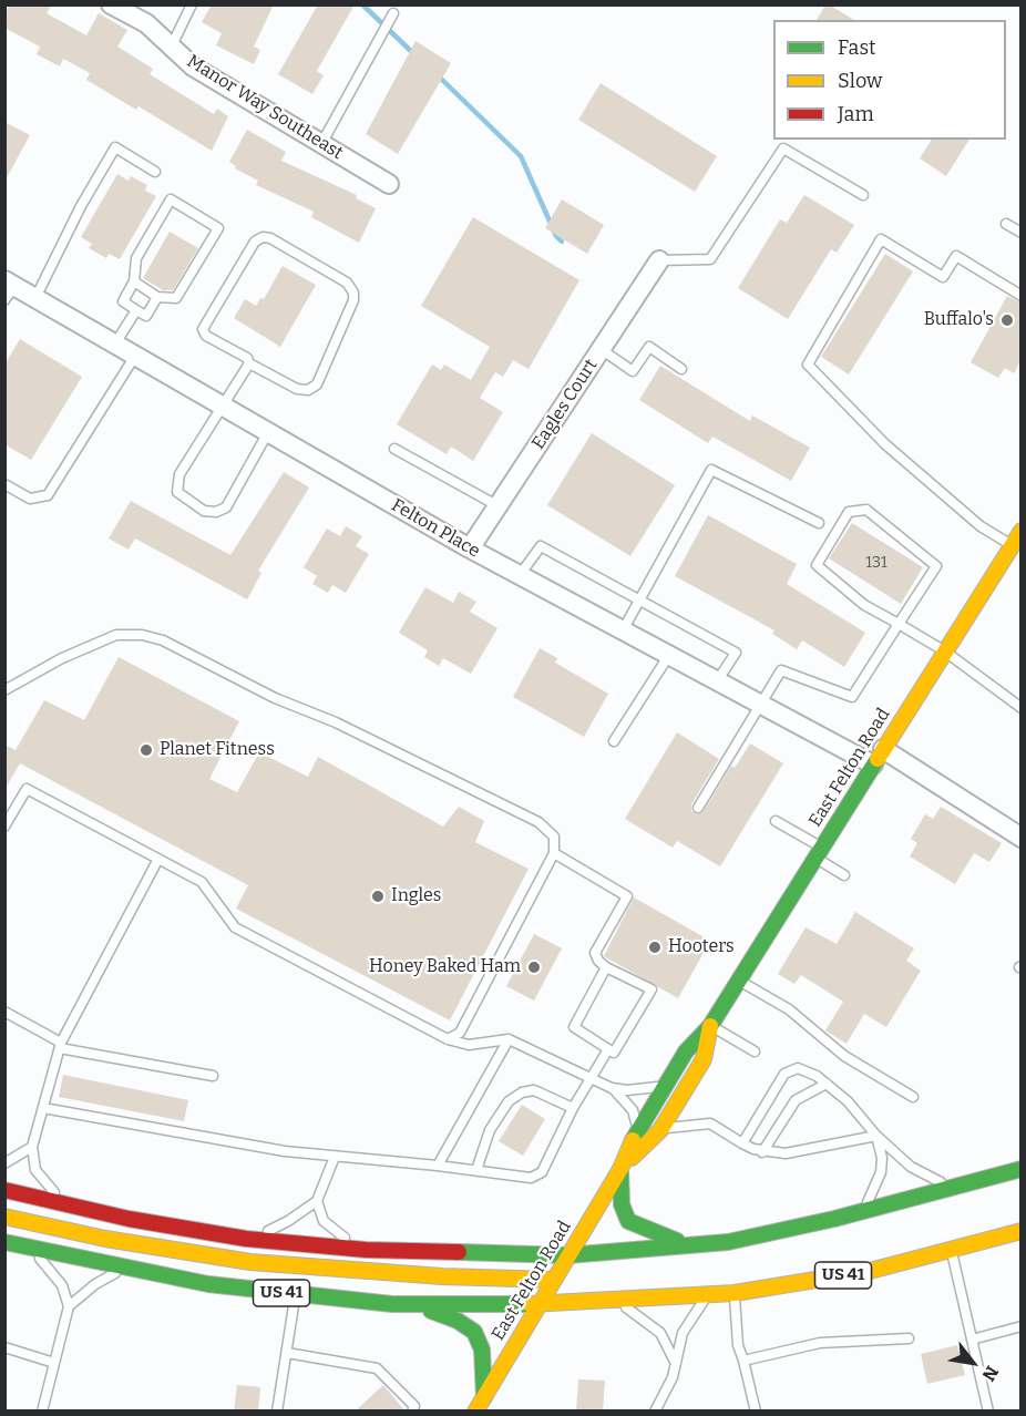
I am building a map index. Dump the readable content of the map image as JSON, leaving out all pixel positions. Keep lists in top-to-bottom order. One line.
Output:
{"streets":{"main road":["East Felton Road","US 41"],"street":["Manor Way Southeast","Eagles Court","Felton Place"]},"crossings":[["Eagles Court","Felton Place"],["Felton Place","East Felton Road"],["East Felton Road","US 41"]],"places":["Buffalo's","Planet Fitness","Ingles","Hooters","Honey Baked Ham"],"house_numbers":["131"],"legend":["Fast","Slow","Jam"],"north":"bottom right"}
